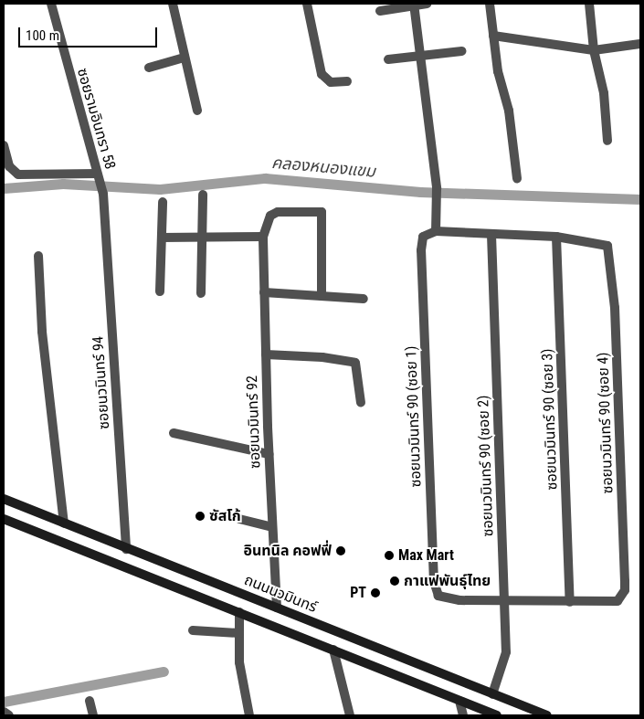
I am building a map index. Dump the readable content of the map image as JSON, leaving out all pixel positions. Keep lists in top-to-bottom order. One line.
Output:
{"streets":{"main road":["ถนนนวมินทร์"],"street":["ซอยรามอินทรา 58","ซอยนวมินทร์ 94","ซอยนวมินทร์ 90 (ซอย 1)","ซอยนวมินทร์ 90 (ซอย 3)","ซอยนวมินทร์ 92","ซอยนวมินทร์ 90 (ซอย 4)","ซอยนวมินทร์ 90 (ซอย 2)"]},"crossings":[["ซอยรามอินทรา 58","ซอยนวมินทร์ 94"],["ซอยนวมินทร์ 94","ถนนนวมินทร์"],["ซอยนวมินทร์ 90 (ซอย 1)","ซอยนวมินทร์ 90 (ซอย 2)"],["ซอยนวมินทร์ 90 (ซอย 3)","ซอยนวมินทร์ 90 (ซอย 4)"],["ซอยนวมินทร์ 92","ถนนนวมินทร์"],["ซอยนวมินทร์ 90 (ซอย 2)","ถนนนวมินทร์"]],"water":["คลองหนองแขม"],"places":["ซัสโก้","อินทนิล คอฟฟี่","Max Mart","กาแฟพันธุ์ไทย","PT"],"scale_bar":"100 m"}
